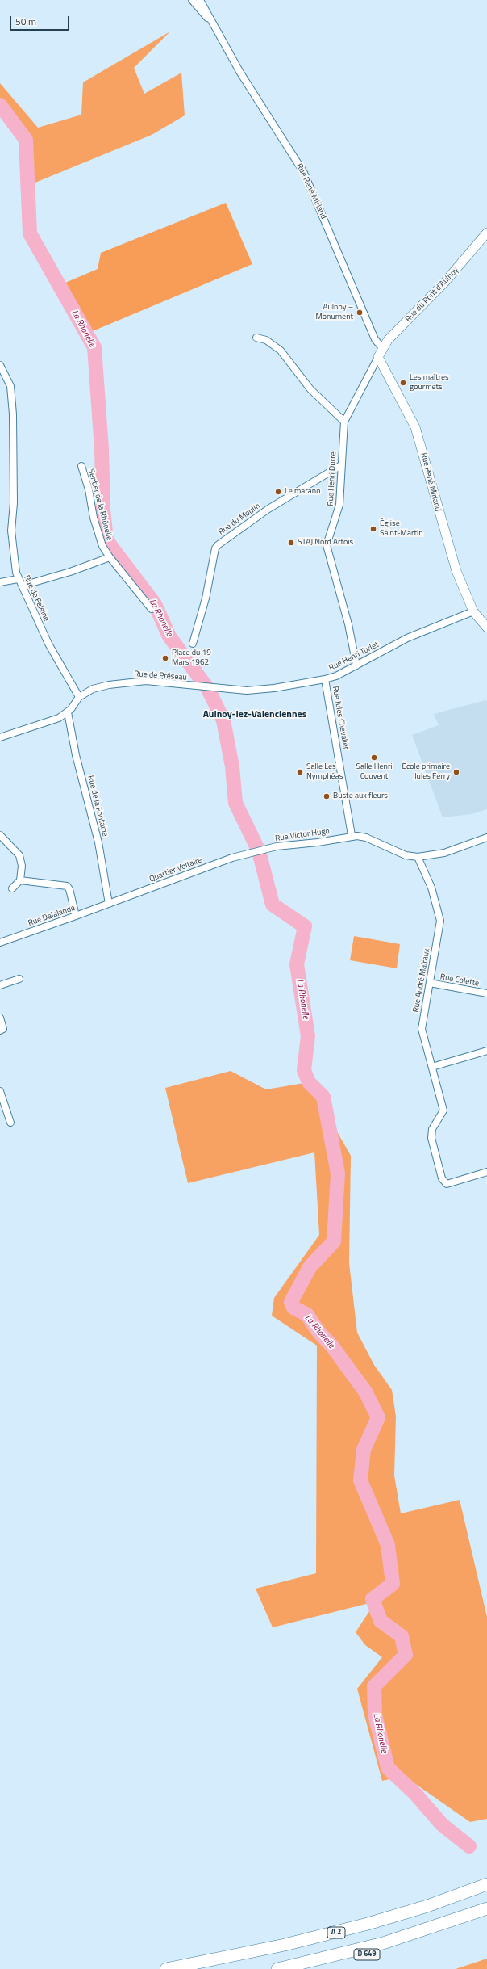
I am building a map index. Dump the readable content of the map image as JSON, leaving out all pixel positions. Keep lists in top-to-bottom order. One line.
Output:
{"streets":{"highway":["A 2","D 649"],"street":["Rue René Mirland","Rue du Pont d'Aulnoy","Rue Henri Durre","Sentier de la Rhônelle","Rue du Moulin","Rue de Feleine","Rue Henri Turlet","Rue de Préseau","Rue Jules Chevalier","Rue de la Fontaine","Rue Victor Hugo","Quartier Voltaire","Rue Delalande","Rue André Malraux","Rue Colette"]},"crossings":[["Rue René Mirland","Rue du Pont d'Aulnoy"],["Rue René Mirland","Rue Henri Durre"],["Rue René Mirland","Rue Henri Turlet"],["Rue du Pont d'Aulnoy","Rue Henri Durre"],["Rue Henri Durre","Rue du Moulin"],["Rue Henri Durre","Rue Henri Turlet"],["Rue de Feleine","Rue de Préseau"],["Rue Henri Turlet","Rue de Préseau"],["Rue Henri Turlet","Rue Jules Chevalier"],["Rue de Préseau","Rue de la Fontaine"],["Rue Jules Chevalier","Rue Victor Hugo"],["Rue de la Fontaine","Quartier Voltaire"],["Rue de la Fontaine","Rue Delalande"],["Rue Victor Hugo","Quartier Voltaire"],["Rue Victor Hugo","Rue André Malraux"],["Quartier Voltaire","Rue Delalande"],["Rue André Malraux","Rue Colette"]],"districts":["Aulnoy-lez-Valenciennes"],"water":["La Rhonelle"],"places":["Aulnoy – Monument","Les maîtres gourmets","Le marano","Église Saint-Martin","STAJ Nord Artois","Place du 19 Mars 1962","Salle Henri Couvent","Salle Les Nymphéas","École primaire Jules Ferry","Buste aux fleurs"],"scale_bar":"50 m"}
